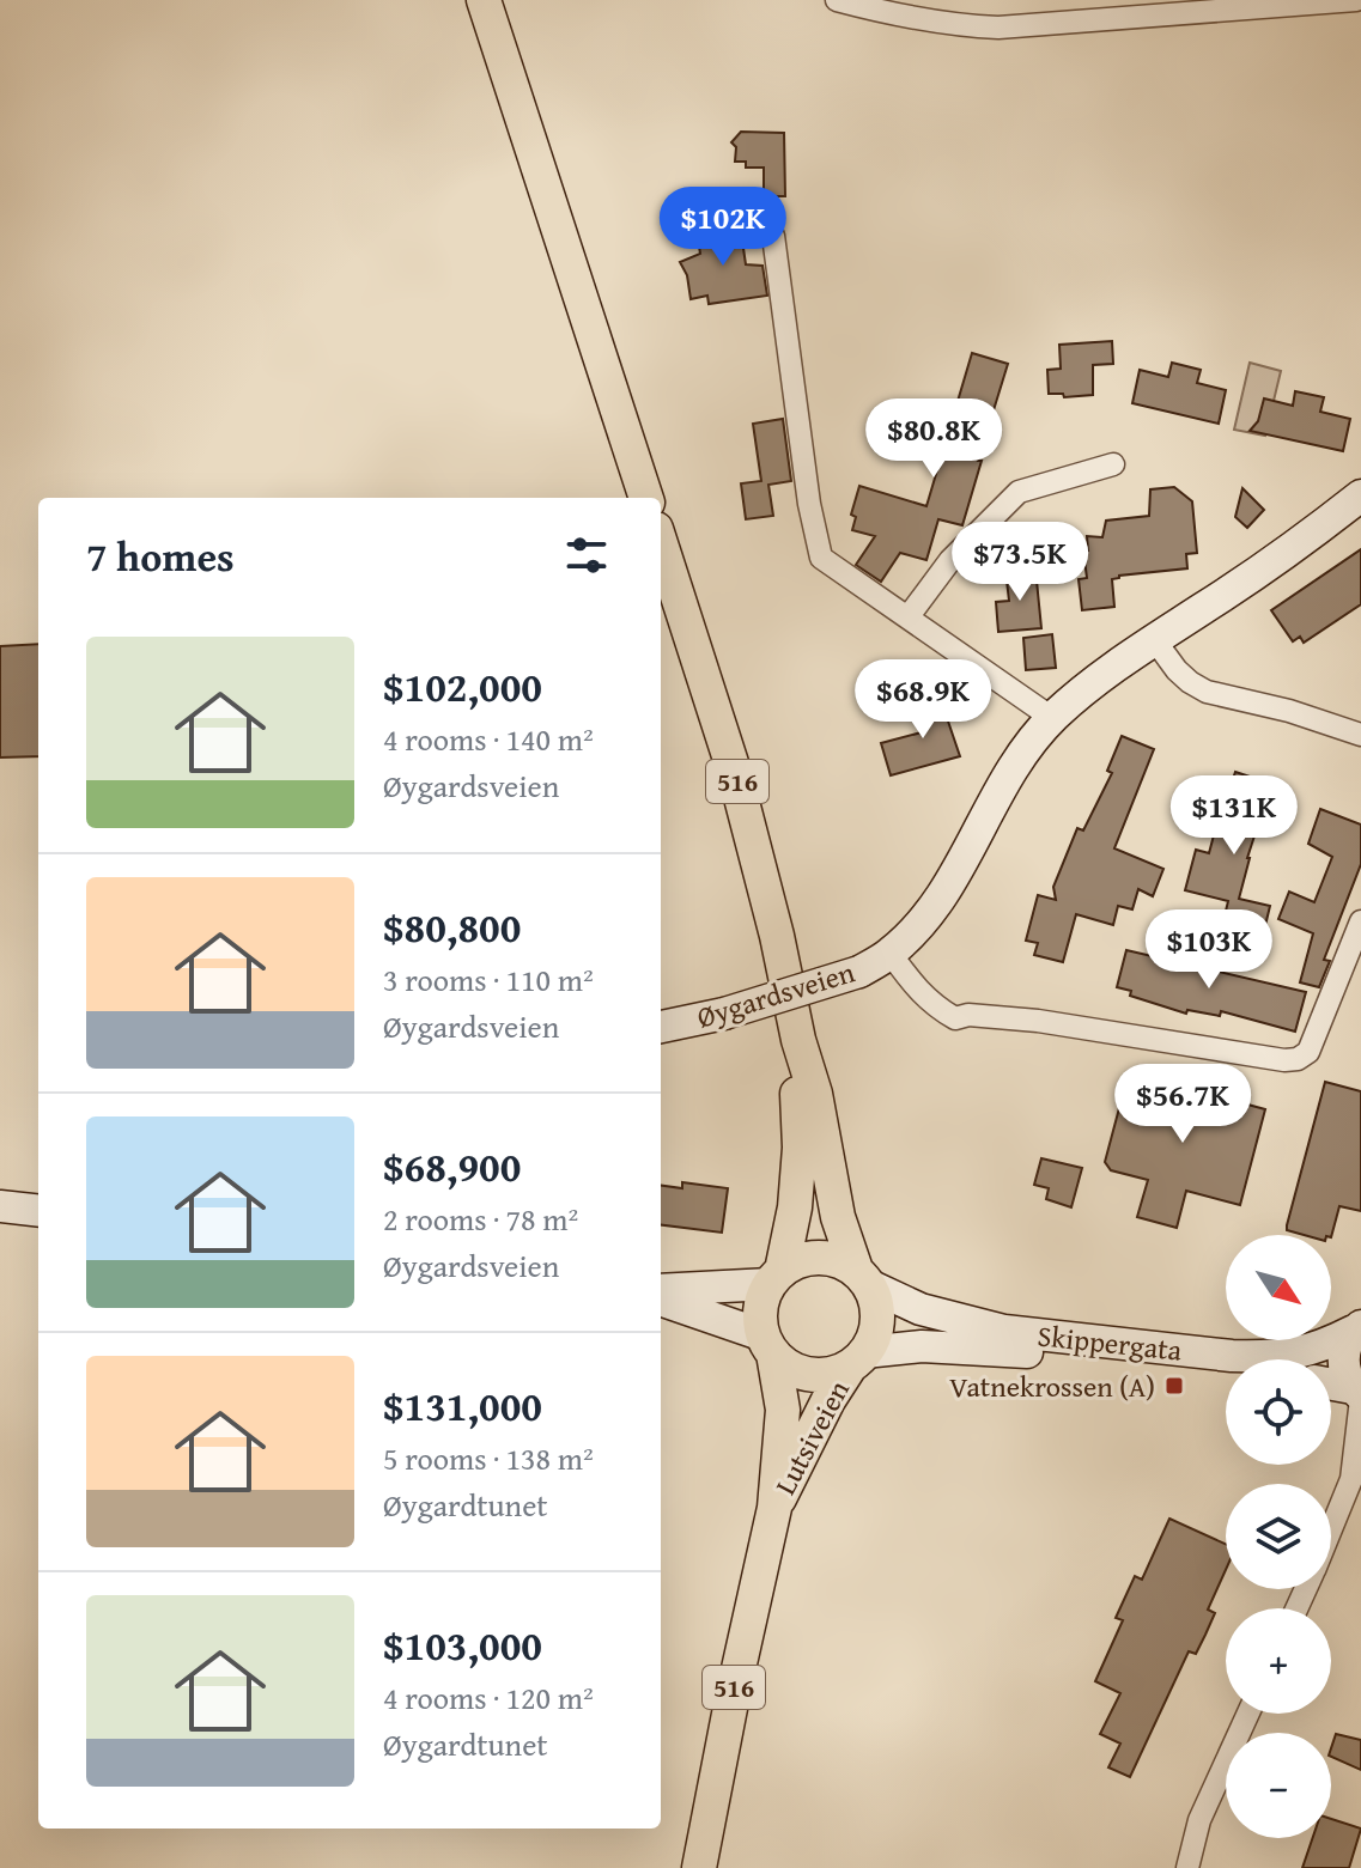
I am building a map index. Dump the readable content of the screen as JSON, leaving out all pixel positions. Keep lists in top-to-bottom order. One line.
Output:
{"streets":{"main road":["516","Øygardsveien","Skippergata","Lutsiveien"]},"crossings":[["516","Skippergata"],["516","Lutsiveien"],["Skippergata","Lutsiveien"]],"places":{"transit":["Vatnekrossen (A)"]},"north":"bottom right","page":{"price":["$102K","$80.8K","$73.5K","$68.9K","$131K","$103K","$56.7K"],"heading":"7 homes","list":[{"name":"$102,000","note":"4 rooms · 140 m² · Øygardsveien"},{"name":"$80,800","note":"3 rooms · 110 m² · Øygardsveien"},{"name":"$68,900","note":"2 rooms · 78 m² · Øygardsveien"},{"name":"$131,000","note":"5 rooms · 138 m² · Øygardtunet"},{"name":"$103,000","note":"4 rooms · 120 m² · Øygardtunet"}],"map_buttons":["+","−"]}}
